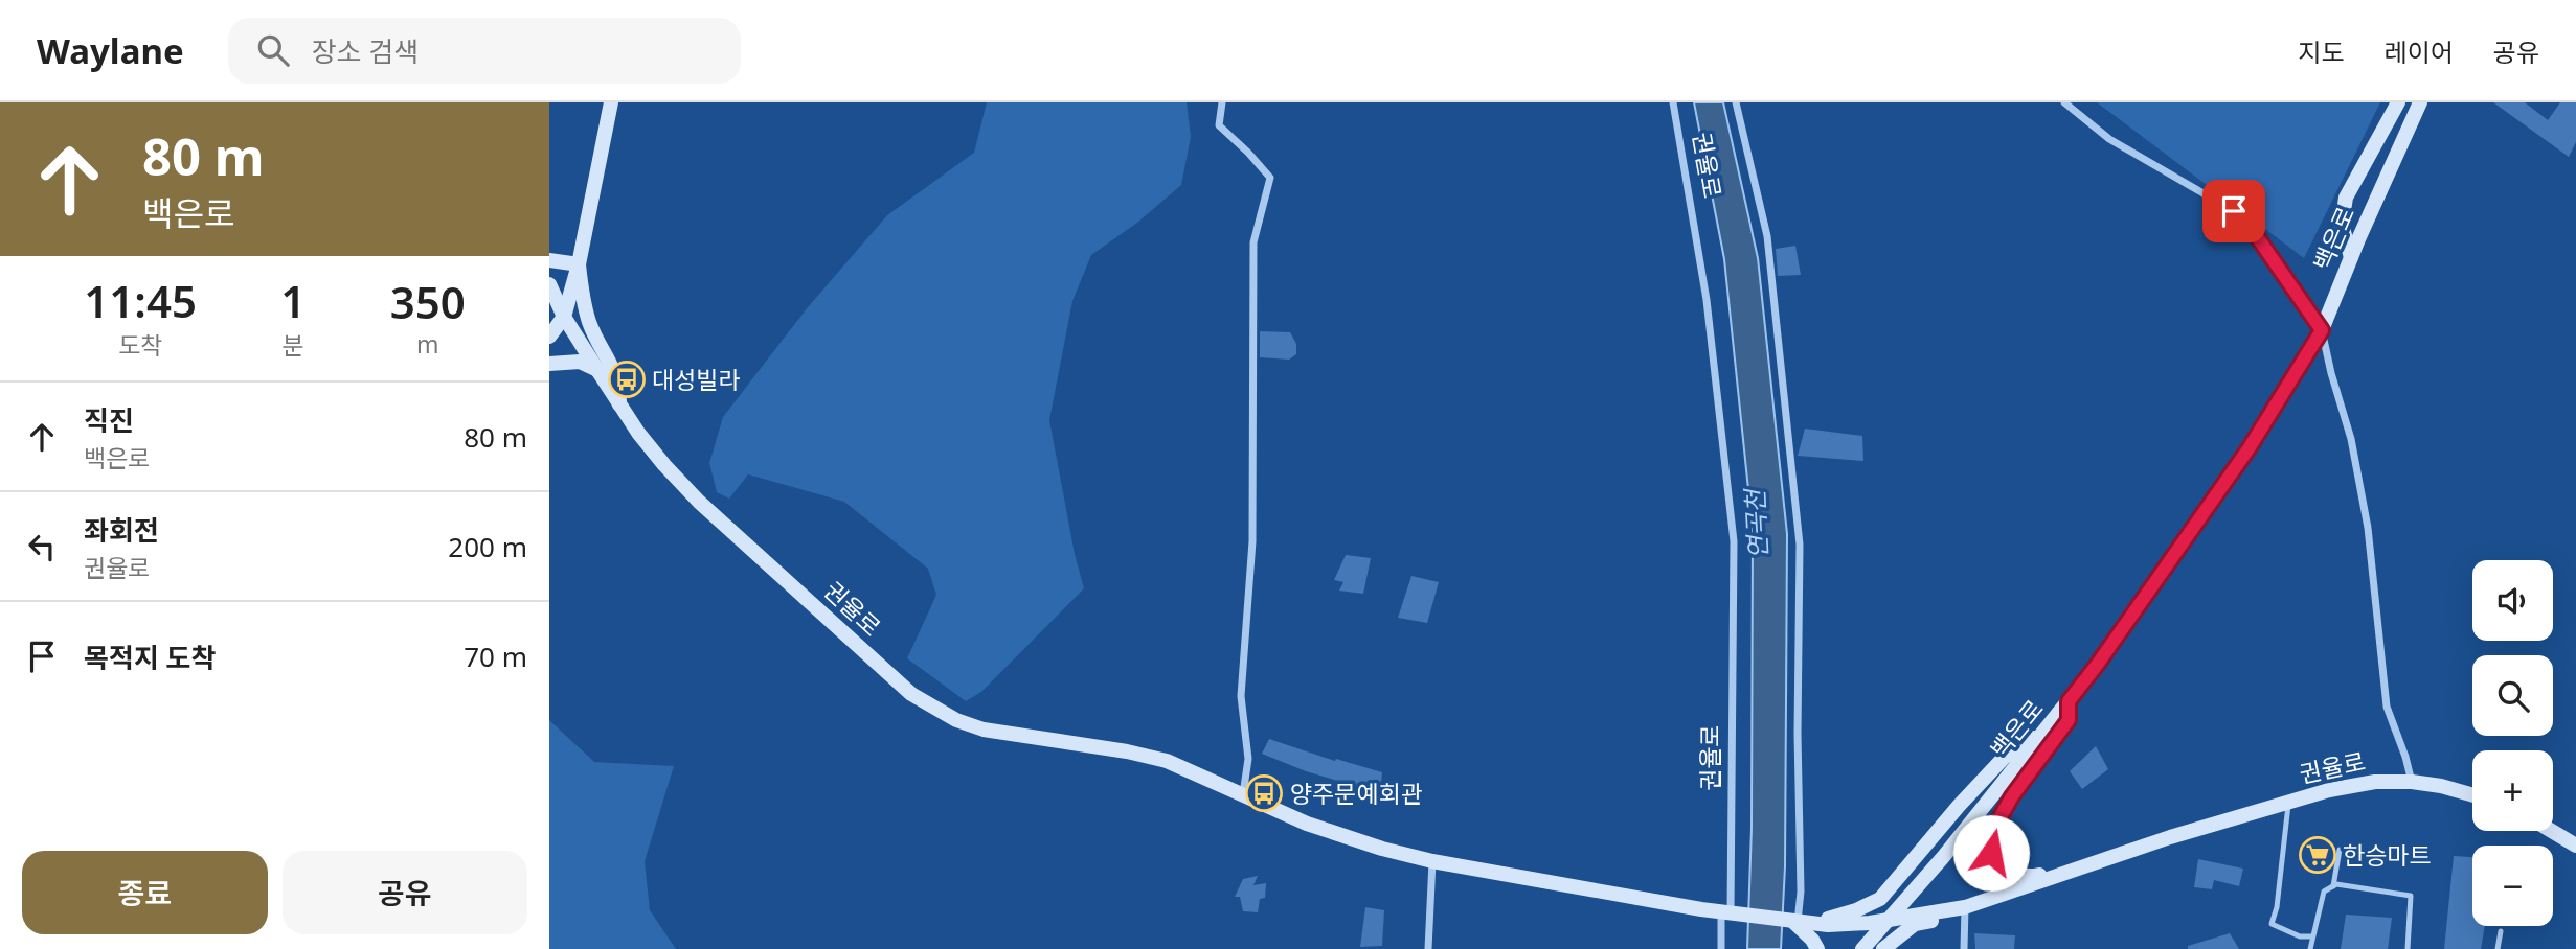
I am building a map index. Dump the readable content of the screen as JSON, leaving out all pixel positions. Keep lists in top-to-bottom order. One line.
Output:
{"streets":{"main road":["권율로","백은로"]},"crossings":[["권율로","백은로"]],"water":["연곡천"],"places":{"bus stop":["대성빌라","양주문예회관"],"supermarket":["한승마트"]},"page":{"header":"Waylane","search":"장소 검색","nav":["지도","레이어","공유"],"turn":["80 m","백은로"],"eta":["11:45","도착","1","분","350","m"],"list":[{"name":"직진","note":"백은로","value":"80 m"},{"name":"좌회전","note":"권율로","value":"200 m"},{"name":"목적지 도착","value":"70 m"}],"map_buttons":["+","−"],"buttons":["종료","공유"]}}
